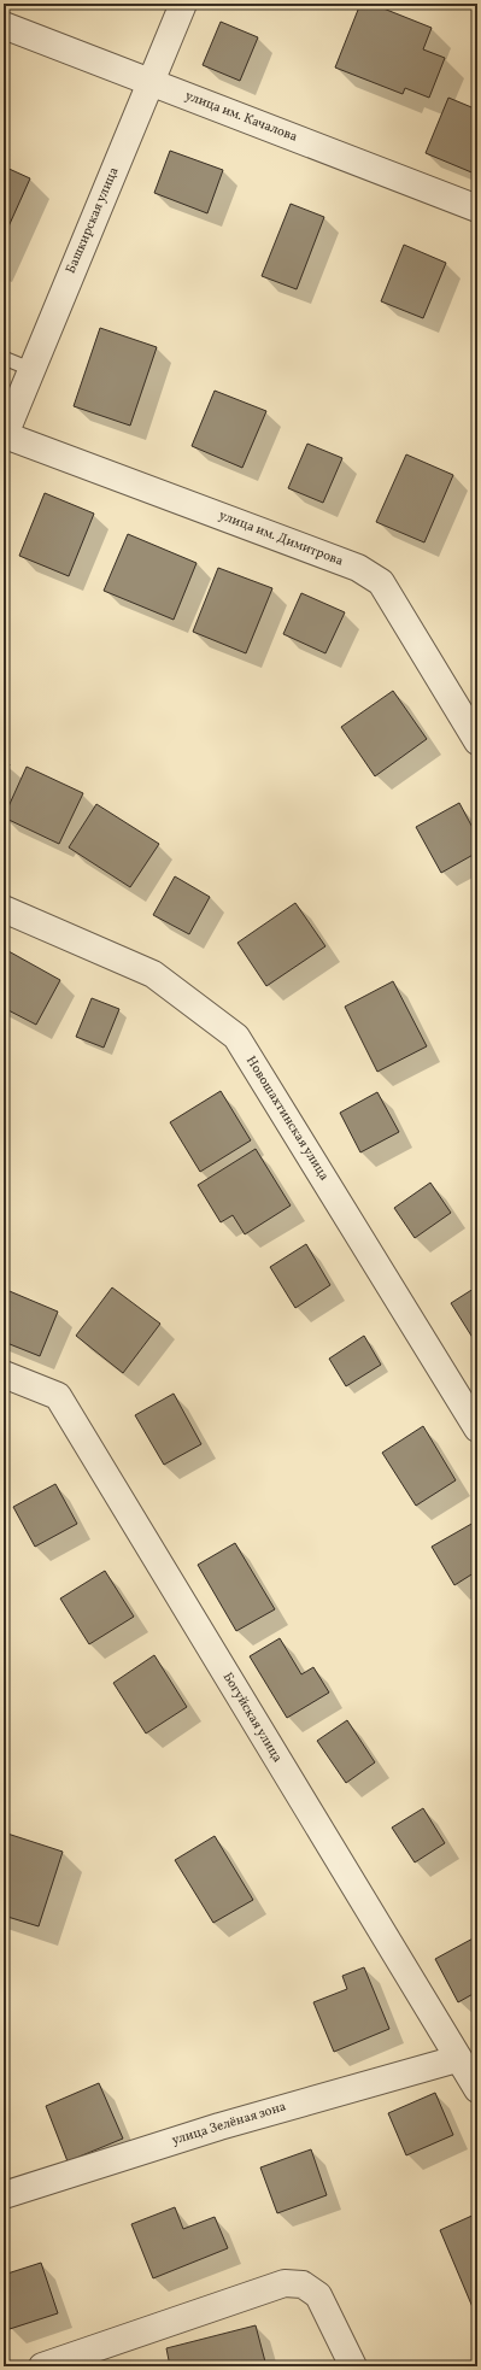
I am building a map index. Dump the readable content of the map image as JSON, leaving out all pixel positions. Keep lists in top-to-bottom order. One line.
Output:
{"streets":{"street":["улица им. Качалова","Башкирская улица","улица им. Димитрова","Новошахтинская улица","Богуйская улица","улица Зелёная зона"]},"crossings":[["улица им. Качалова","Башкирская улица"],["Башкирская улица","улица им. Димитрова"],["Богуйская улица","улица Зелёная зона"]]}
